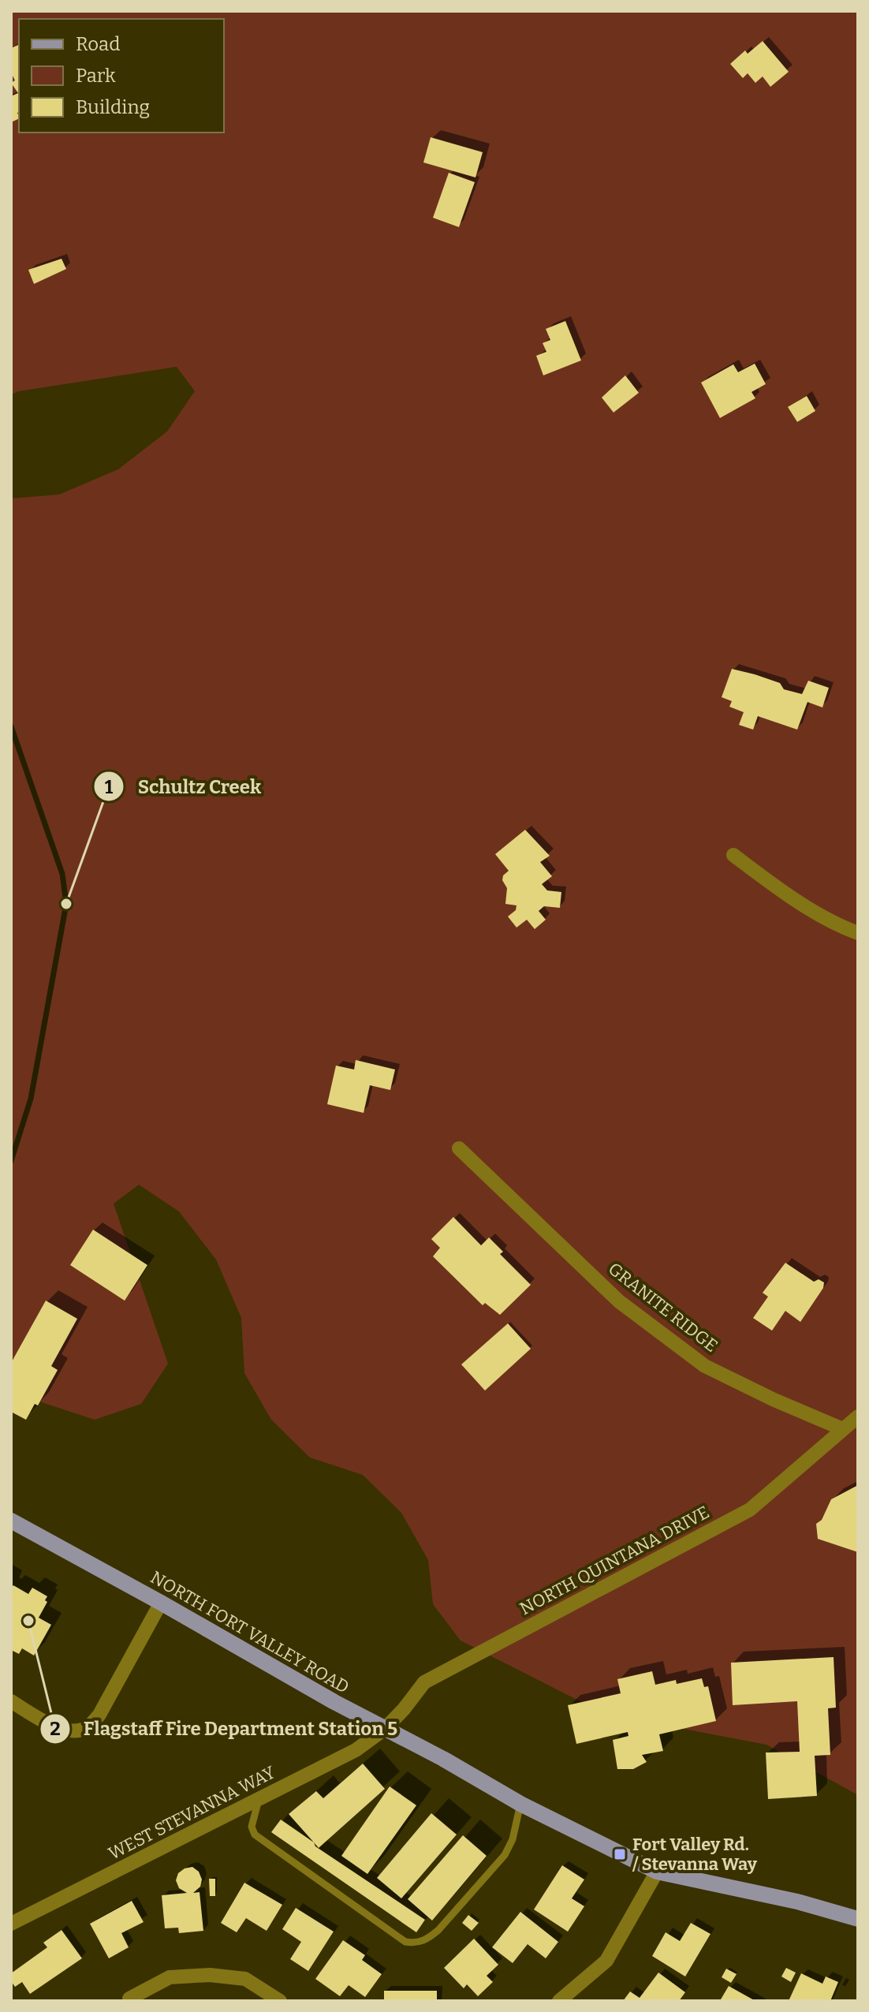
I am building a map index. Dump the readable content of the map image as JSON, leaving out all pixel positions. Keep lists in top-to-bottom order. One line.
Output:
{"streets":{"main road":["NORTH FORT VALLEY ROAD"],"street":["GRANITE RIDGE","NORTH QUINTANA DRIVE","WEST STEVANNA WAY"]},"crossings":[["GRANITE RIDGE","NORTH QUINTANA DRIVE"],["NORTH QUINTANA DRIVE","NORTH FORT VALLEY ROAD"],["NORTH QUINTANA DRIVE","WEST STEVANNA WAY"],["NORTH FORT VALLEY ROAD","WEST STEVANNA WAY"]],"places":{"other":["Schultz Creek","Flagstaff Fire Department Station 5"],"transit":["Fort Valley Rd. / Stevanna Way"]},"legend":["Road","Park","Building"]}
